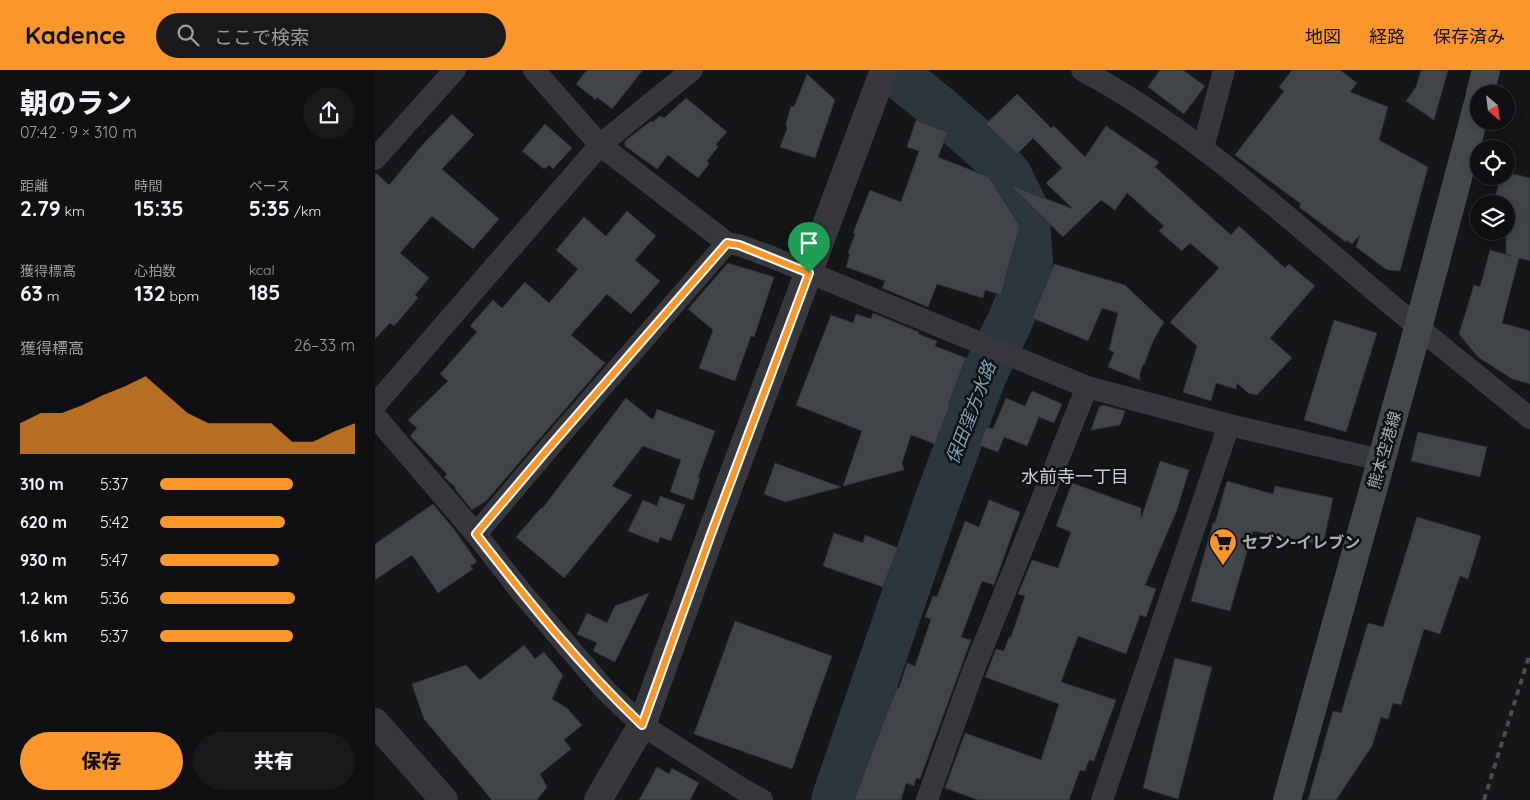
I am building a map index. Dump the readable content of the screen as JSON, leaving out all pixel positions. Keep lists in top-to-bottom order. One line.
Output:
{"streets":{"main road":["熊本空港線"]},"districts":["水前寺一丁目"],"water":["保田窪方水路"],"places":{"supermarket":["セブン-イレブン"]},"north":"bottom right","page":{"header":"Kadence","search":"ここで検索","nav":["地図","経路","保存済み"],"heading":["朝のラン","07:42 · 9 × 310 m"],"stats":[["距離","2.79 km"],["時間","15:35"],["ペース","5:35 /km"],["獲得標高","63 m"],["心拍数","132 bpm"],["kcal","185"]],"chart":["獲得標高","26–33 m"],"list":[{"name":"310 m","note":"5:37"},{"name":"620 m","note":"5:42"},{"name":"930 m","note":"5:47"},{"name":"1.2 km","note":"5:36"},{"name":"1.6 km","note":"5:37"}],"buttons":["保存","共有"]}}
